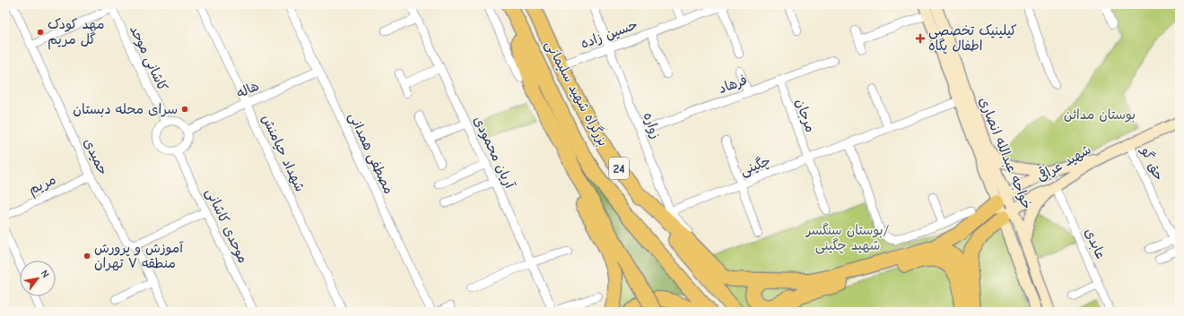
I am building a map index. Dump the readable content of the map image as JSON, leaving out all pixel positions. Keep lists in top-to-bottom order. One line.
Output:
{"streets":{"highway":["بزرگراه شهید سلیمانی","24"],"main road":["خواجه عبدالله انصاری","شهید عراقی"],"street":["حسین زاده","کاشانی موحد","فرهاد","هاله","مرجان","زواره","آریان محمودی","شهداد حیامنش","مصطفی همدانی","حمیدی","حق گو","چگینی","مریم","موحدی کاشانی","عابدی"]},"crossings":[["حسین زاده","بزرگراه شهید سلیمانی"],["حسین زاده","زواره"],["کاشانی موحد","هاله"],["کاشانی موحد","موحدی کاشانی"],["فرهاد","مرجان"],["فرهاد","زواره"],["هاله","شهداد حیامنش"],["هاله","مصطفی همدانی"],["هاله","موحدی کاشانی"],["مرجان","چگینی"],["زواره","چگینی"],["خواجه عبدالله انصاری","شهید عراقی"],["خواجه عبدالله انصاری","چگینی"],["حمیدی","مریم"],["شهید عراقی","حق گو"],["شهید عراقی","عابدی"]],"parks":["بوستان مدائن","بوستان سنگسر/ شهید چگینی"],"places":{"other":["مهد کودک گل مریم","سرای محله دبستان","آموزش و پرورش منطقه ۷ تهران"],"health":["کیلینیک تخصصی اطفال پگاه"]},"north":"top right"}
